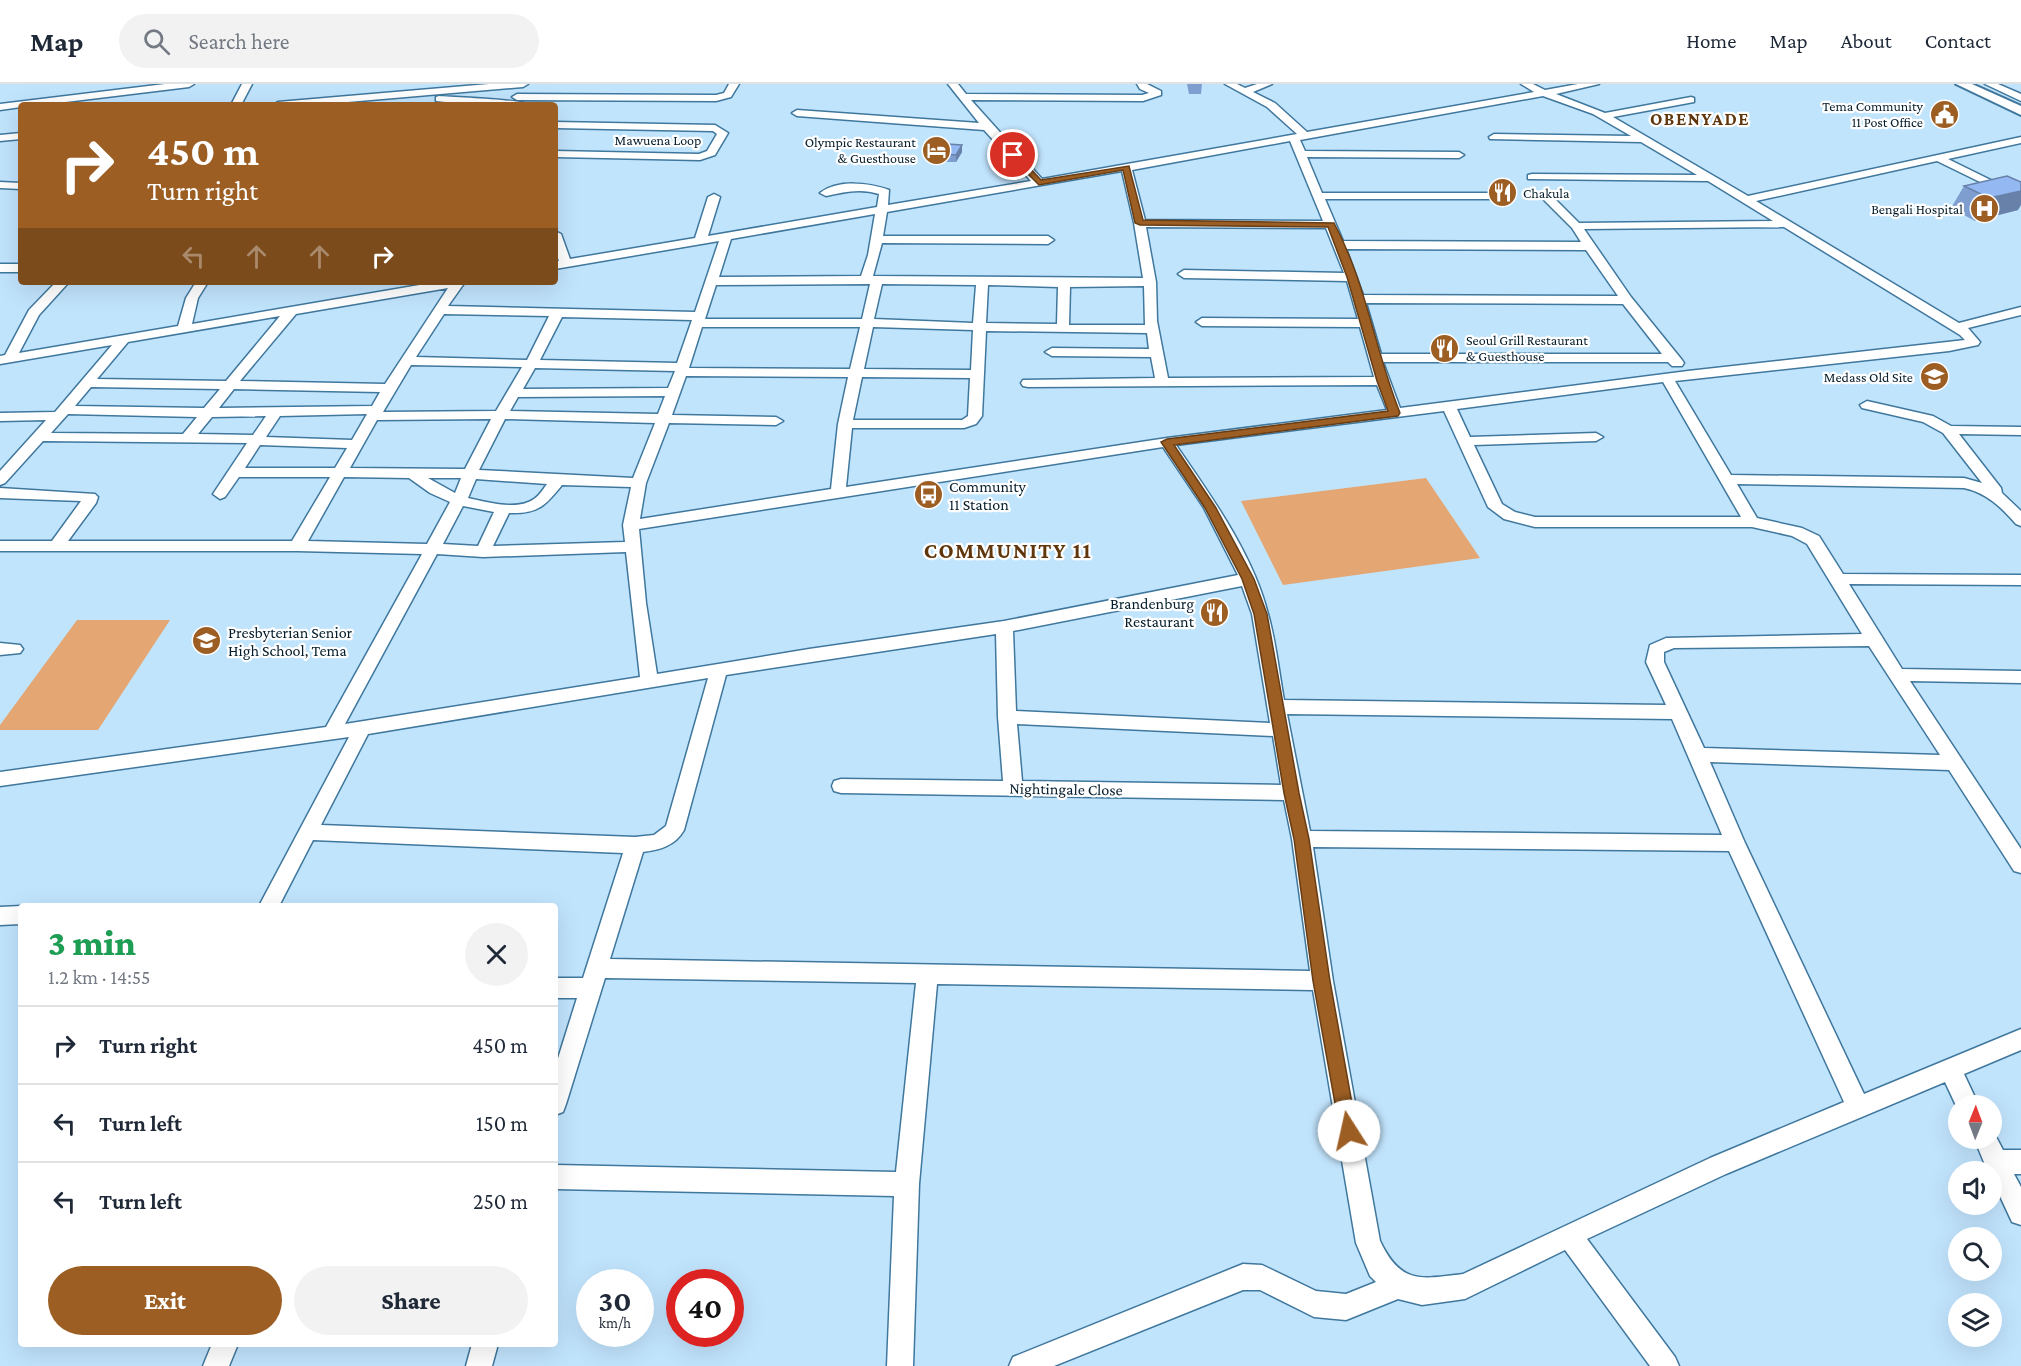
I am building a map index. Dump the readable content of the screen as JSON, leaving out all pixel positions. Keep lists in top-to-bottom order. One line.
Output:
{"streets":{"street":["Mawuena Loop","Nightingale Close"]},"districts":["OBENYADE","COMMUNITY 11"],"places":{"public building":["Tema Community 11 Post Office"],"hotel":["Olympic Restaurant & Guesthouse"],"restaurant":["Chakula","Seoul Grill Restaurant & Guesthouse","Brandenburg Restaurant"],"hospital":["Bengali Hospital"],"school or university":["Medass Old Site","Presbyterian Senior High School, Tema"],"bus stop":["Community 11 Station"]},"north":"top","page":{"header":"Map","search":"Search here","nav":["Home","Map","About","Contact"],"turn":["450 m","Turn right"],"heading":["3 min","1.2 km · 14:55"],"list":[{"name":"Turn right","value":"450 m"},{"name":"Turn left","value":"150 m"},{"name":"Turn left","value":"250 m"}],"buttons":["Exit","Share"],"speed":"30 km/h","limit":"40"}}
